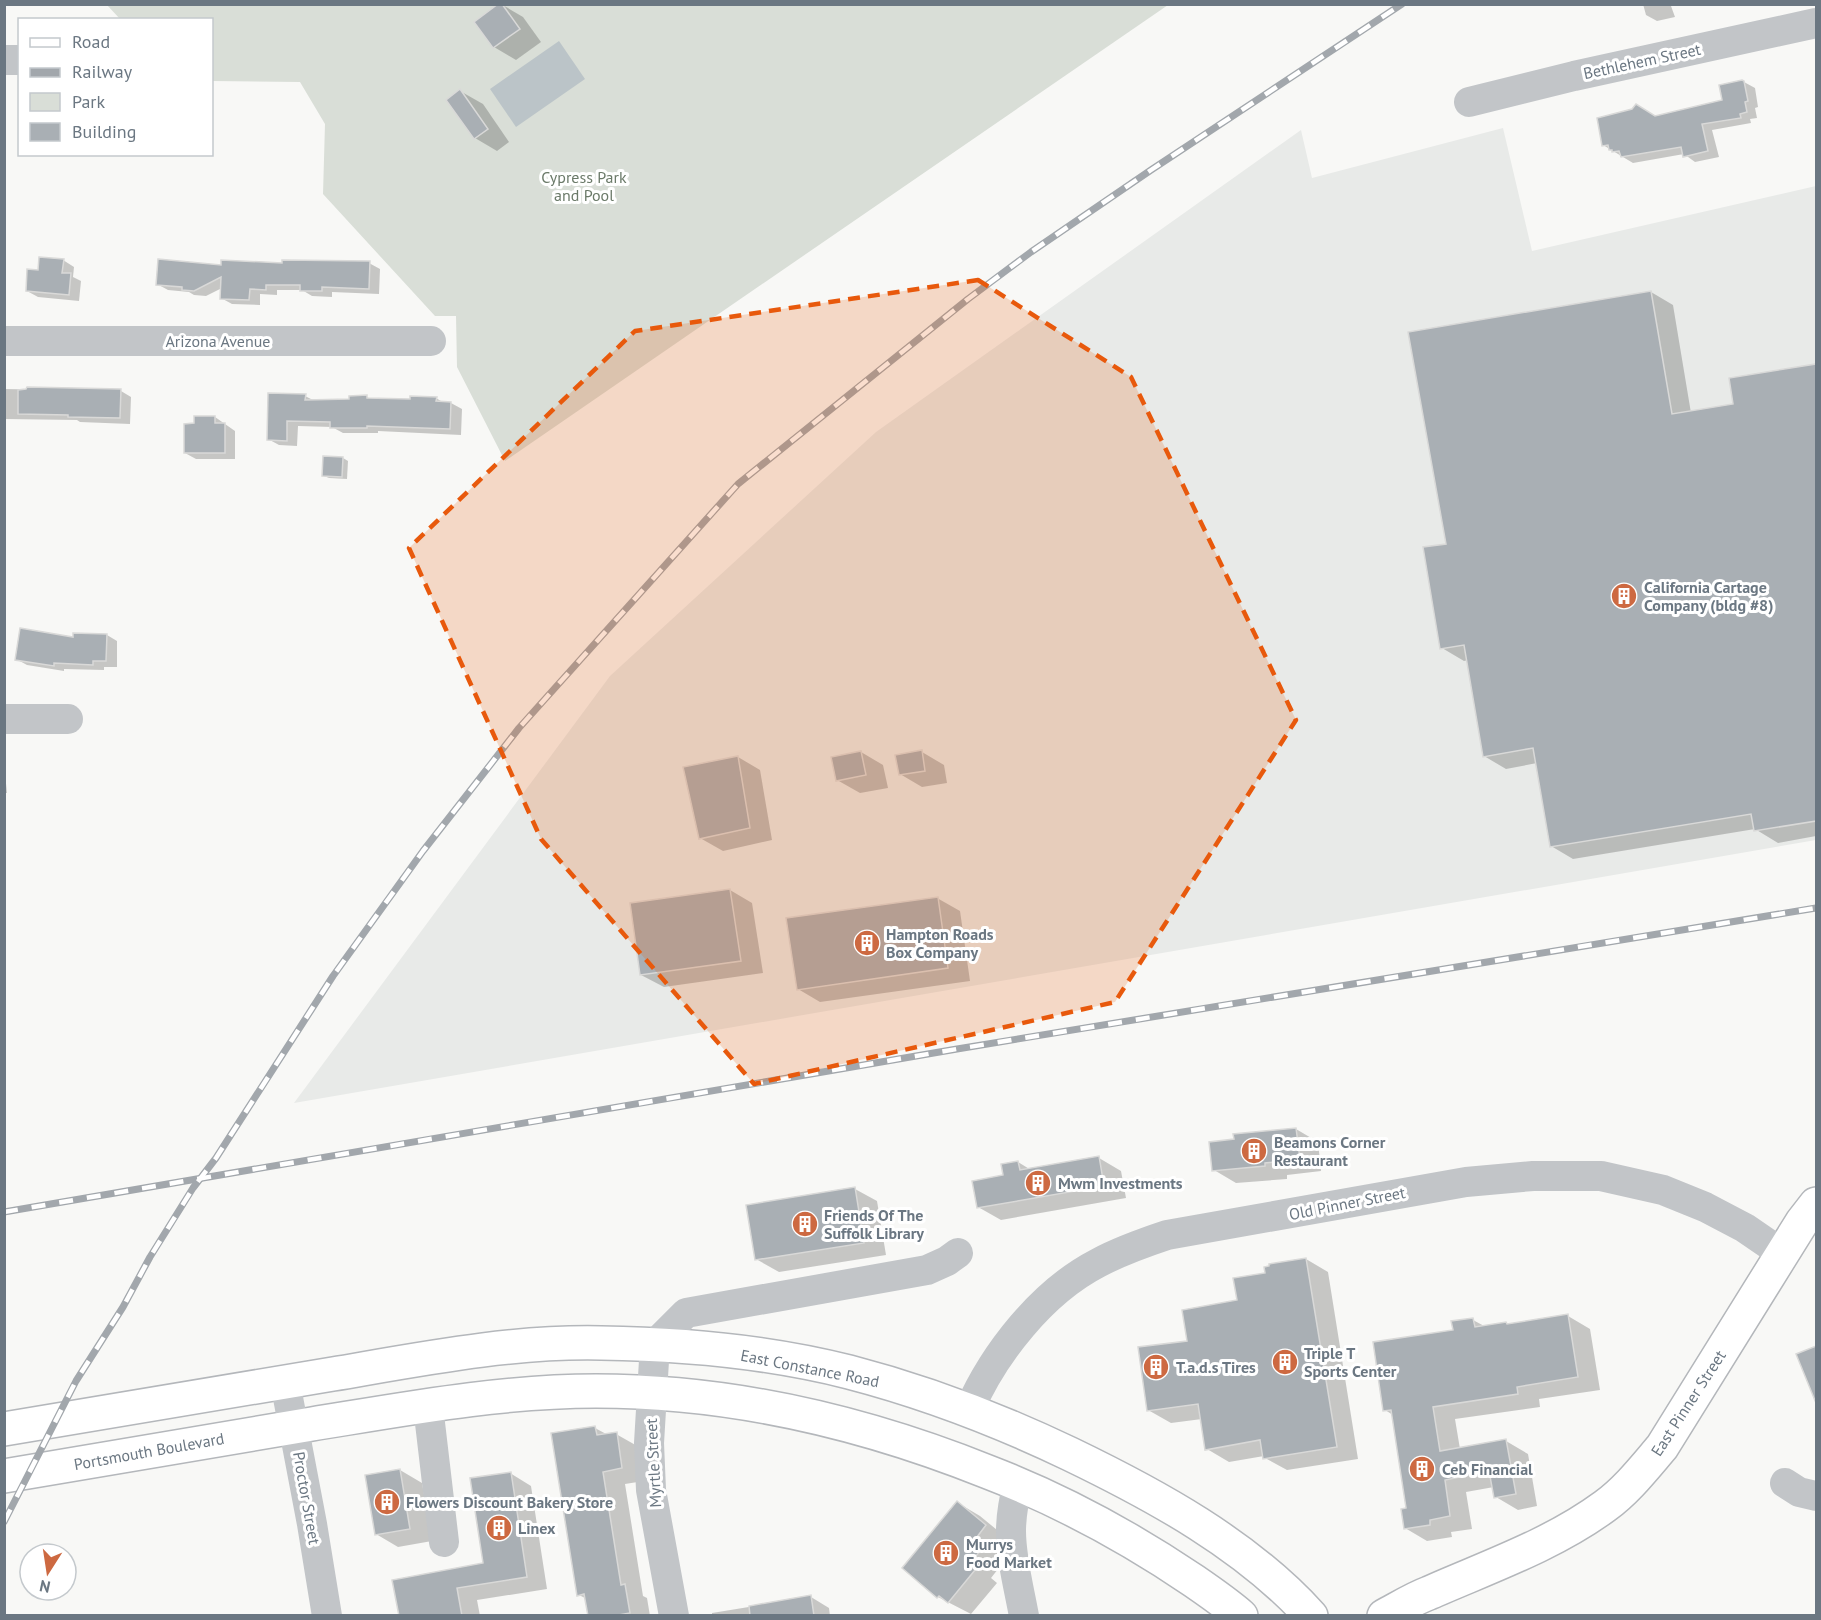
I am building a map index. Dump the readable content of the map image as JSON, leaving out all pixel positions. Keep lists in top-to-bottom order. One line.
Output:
{"streets":{"main road":["East Constance Road","East Pinner Street","Portsmouth Boulevard"],"street":["Bethlehem Street","Arizona Avenue","Old Pinner Street","Myrtle Street","Proctor Street"]},"crossings":[["Old Pinner Street","East Constance Road"],["Old Pinner Street","East Pinner Street"],["East Constance Road","Myrtle Street"],["East Constance Road","Proctor Street"],["Portsmouth Boulevard","Proctor Street"]],"parks":["Cypress Park and Pool"],"places":{"building":["California Cartage Company (bldg #8)","Hampton Roads Box Company","Beamons Corner Restaurant","Mwm Investments","Friends Of The Suffolk Library","Triple T Sports Center","T.a.d.s Tires","Ceb Financial","Flowers Discount Bakery Store","Linex","Murrys Food Market"]},"legend":["Road","Railway","Park","Building"],"north":"bottom"}
